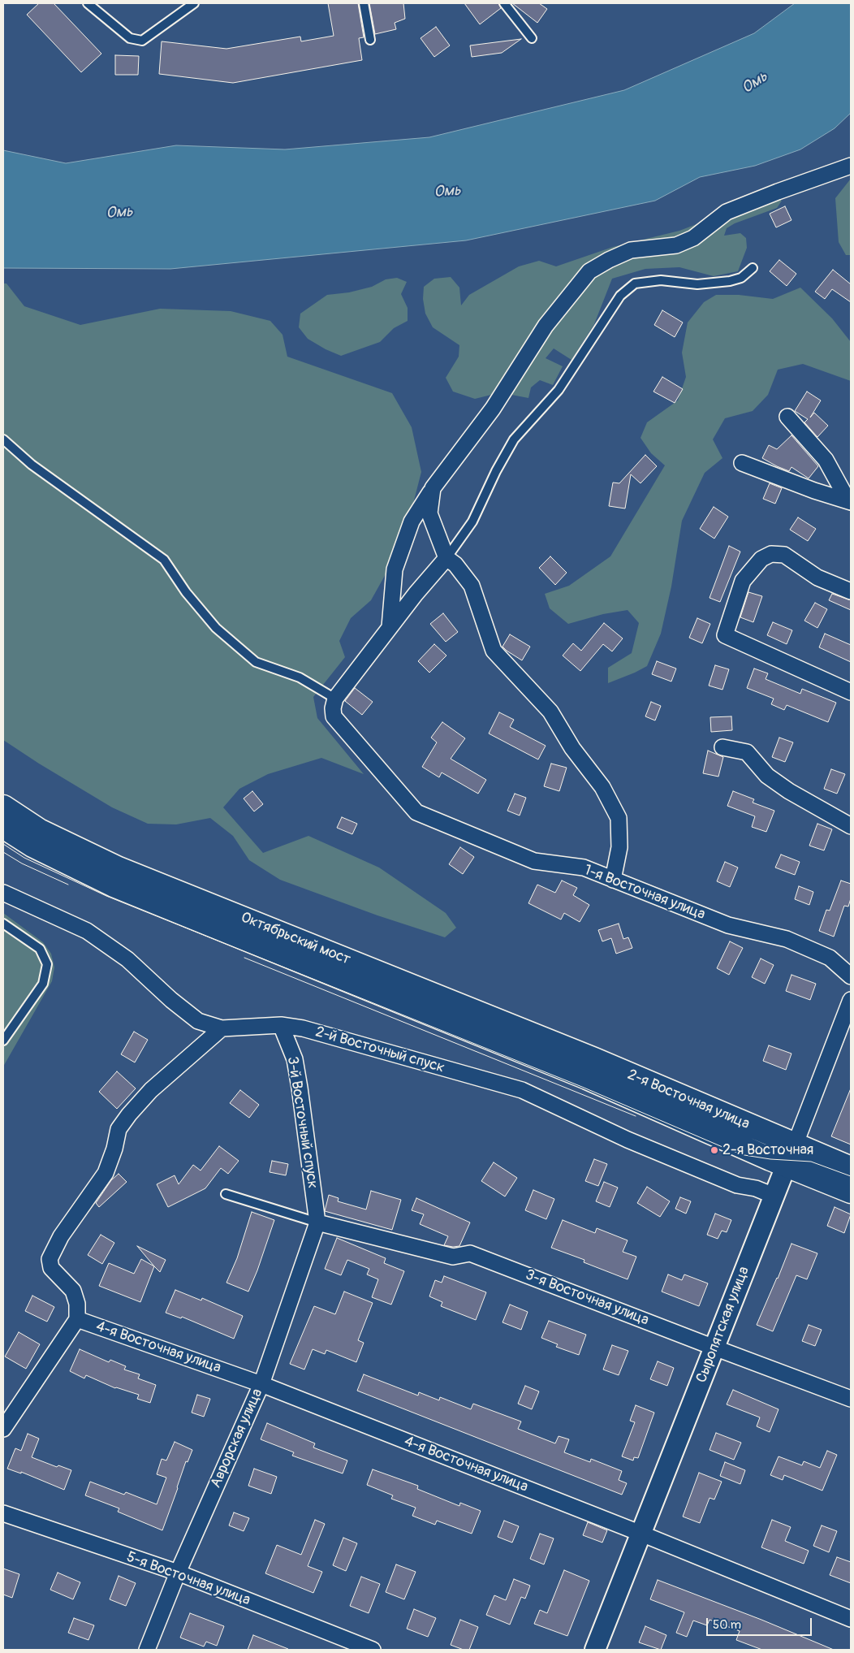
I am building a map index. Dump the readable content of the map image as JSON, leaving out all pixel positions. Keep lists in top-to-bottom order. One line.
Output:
{"streets":{"main road":["Октябрьский мост","2-я Восточная улица"],"street":["1-я Восточная улица","2-й Восточный спуск","3-й Восточный спуск","3-я Восточная улица","Сыропятская улица","4-я Восточная улица","Аврорская улица","5-я Восточная улица"]},"crossings":[["Октябрьский мост","2-я Восточная улица"],["2-й Восточный спуск","3-й Восточный спуск"],["2-й Восточный спуск","Сыропятская улица"],["2-я Восточная улица","Сыропятская улица"],["3-й Восточный спуск","3-я Восточная улица"],["3-й Восточный спуск","Аврорская улица"],["3-я Восточная улица","Сыропятская улица"],["3-я Восточная улица","Аврорская улица"],["Сыропятская улица","4-я Восточная улица"],["4-я Восточная улица","Аврорская улица"],["Аврорская улица","5-я Восточная улица"]],"water":["Омь"],"places":["2-я Восточная"],"scale_bar":"50 m"}
